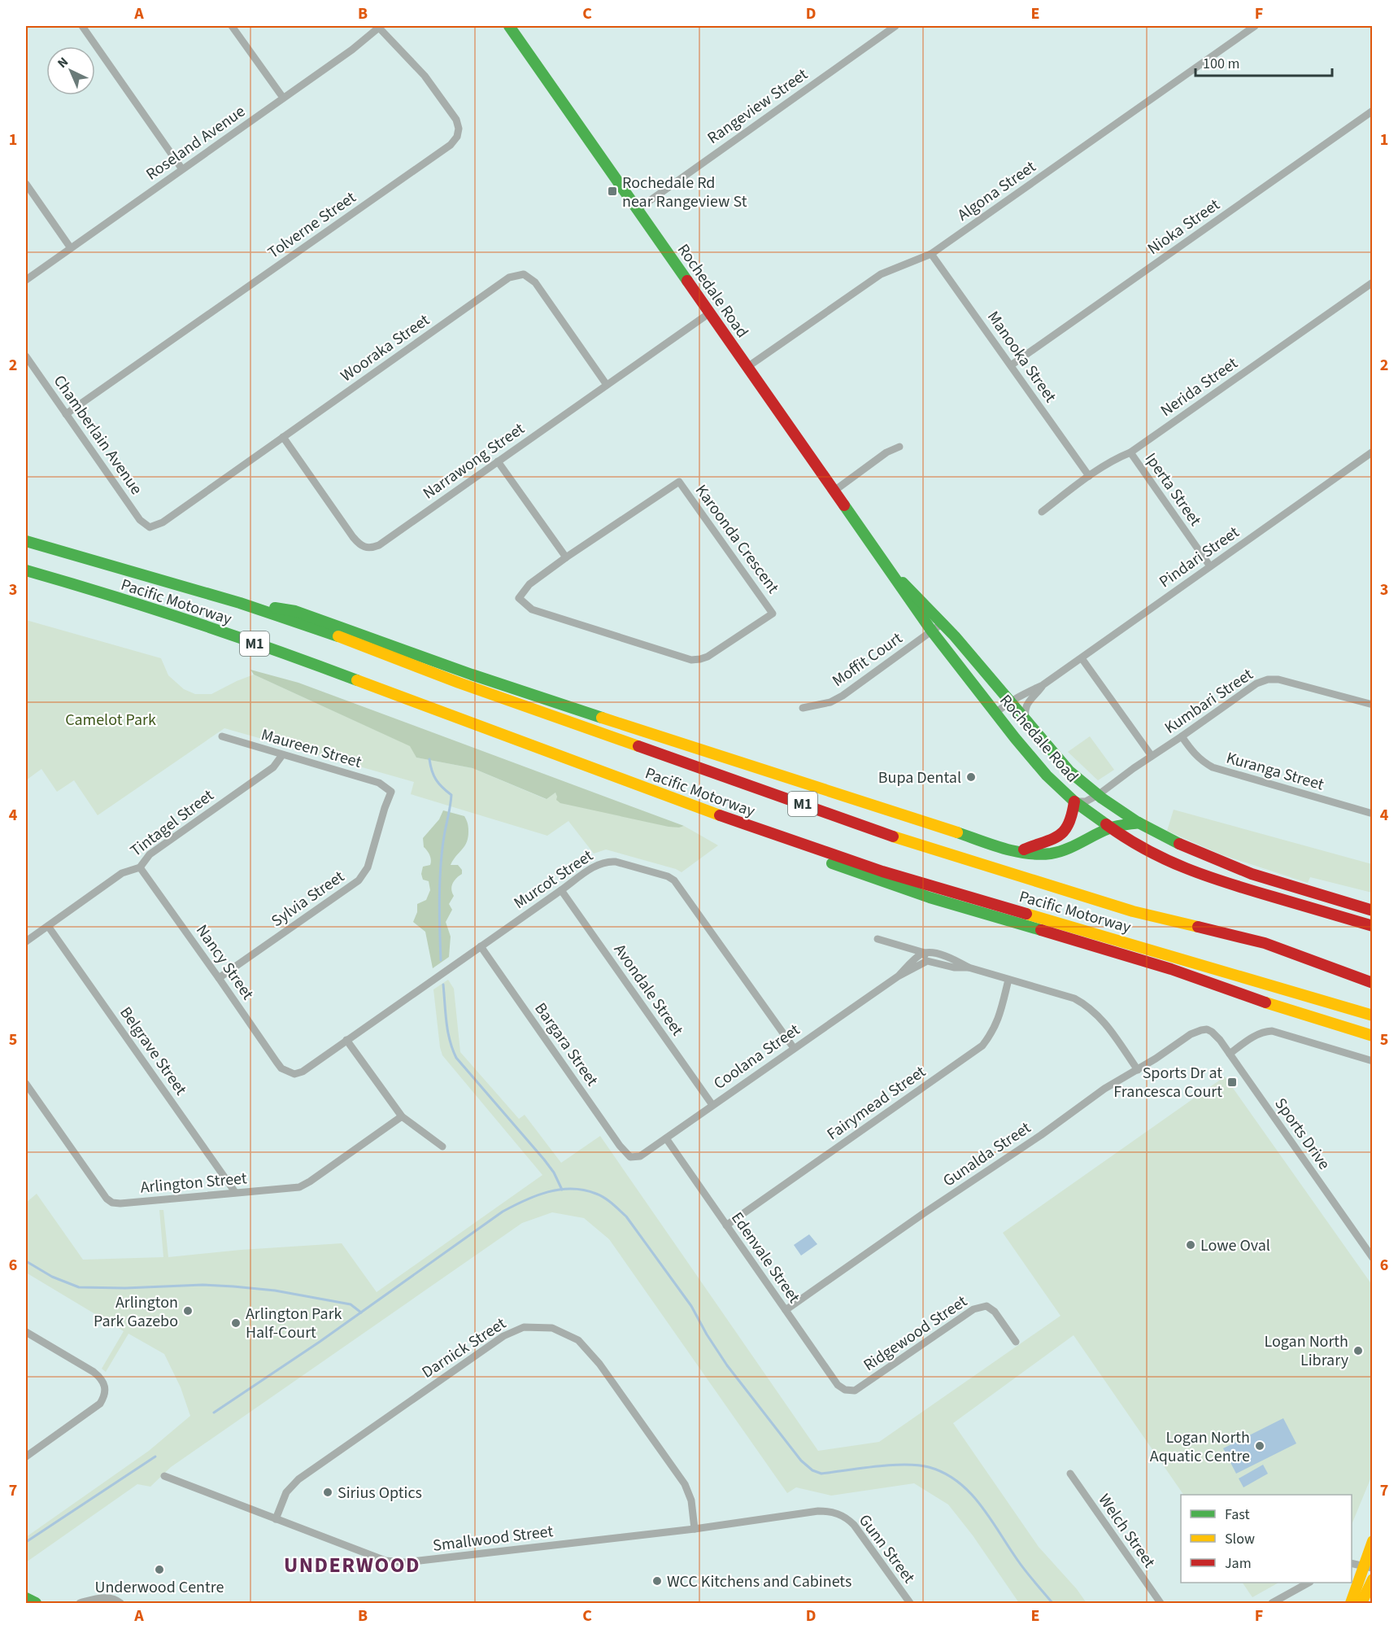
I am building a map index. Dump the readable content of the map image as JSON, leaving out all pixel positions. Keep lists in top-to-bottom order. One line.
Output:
{"streets":{"main road":["Rochedale Road","Pacific Motorway","M1"],"street":["Rangeview Street","Roseland Avenue","Algona Street","Tolverne Street","Nioka Street","Wooraka Street","Manooka Street","Nerida Street","Chamberlain Avenue","Narrawong Street","Iperta Street","Karoonda Crescent","Pindari Street","Moffit Court","Kumbari Street","Maureen Street","Kuranga Street","Tintagel Street","Murcot Street","Sylvia Street","Nancy Street","Avondale Street","Bargara Street","Belgrave Street","Coolana Street","Fairymead Street","Sports Drive","Gunalda Street","Arlington Street","Edenvale Street","Ridgewood Street","Darnick Street","Welch Street","Smallwood Street","Gunn Street"]},"crossings":[["Rangeview Street","Rochedale Road"],["Roseland Avenue","Tolverne Street"],["Algona Street","Rochedale Road"],["Algona Street","Manooka Street"],["Tolverne Street","Chamberlain Avenue"],["Nioka Street","Manooka Street"],["Rochedale Road","Narrawong Street"],["Rochedale Road","Pindari Street"],["Rochedale Road","Moffit Court"],["Rochedale Road","Kumbari Street"],["Wooraka Street","Chamberlain Avenue"],["Wooraka Street","Narrawong Street"],["Manooka Street","Nerida Street"],["Nerida Street","Iperta Street"],["Iperta Street","Pindari Street"],["Kumbari Street","Kuranga Street"],["Maureen Street","Tintagel Street"],["Maureen Street","Sylvia Street"],["Tintagel Street","Nancy Street"],["Tintagel Street","Belgrave Street"],["Murcot Street","Nancy Street"],["Murcot Street","Avondale Street"],["Murcot Street","Bargara Street"],["Murcot Street","Coolana Street"],["Sylvia Street","Nancy Street"],["Avondale Street","Coolana Street"],["Bargara Street","Coolana Street"],["Belgrave Street","Arlington Street"],["Coolana Street","Edenvale Street"],["Fairymead Street","Edenvale Street"],["Sports Drive","Gunalda Street"],["Gunalda Street","Edenvale Street"],["Edenvale Street","Ridgewood Street"],["Darnick Street","Smallwood Street"],["Smallwood Street","Gunn Street"]],"districts":["UNDERWOOD"],"parks":["Camelot Park"],"places":{"transit":["Rochedale Rd near Rangeview St","Sports Dr at Francesca Court"],"other":["Bupa Dental","Lowe Oval","Arlington Park Gazebo","Arlington Park Half-Court","Logan North Library","Logan North Aquatic Centre","Sirius Optics","Underwood Centre","WCC Kitchens and Cabinets"]},"legend":["Fast","Slow","Jam"],"scale_bar":"100 m","north":"top left","grid":{"columns":["A","B","C","D","E","F"],"rows":["1","2","3","4","5","6","7"]}}
